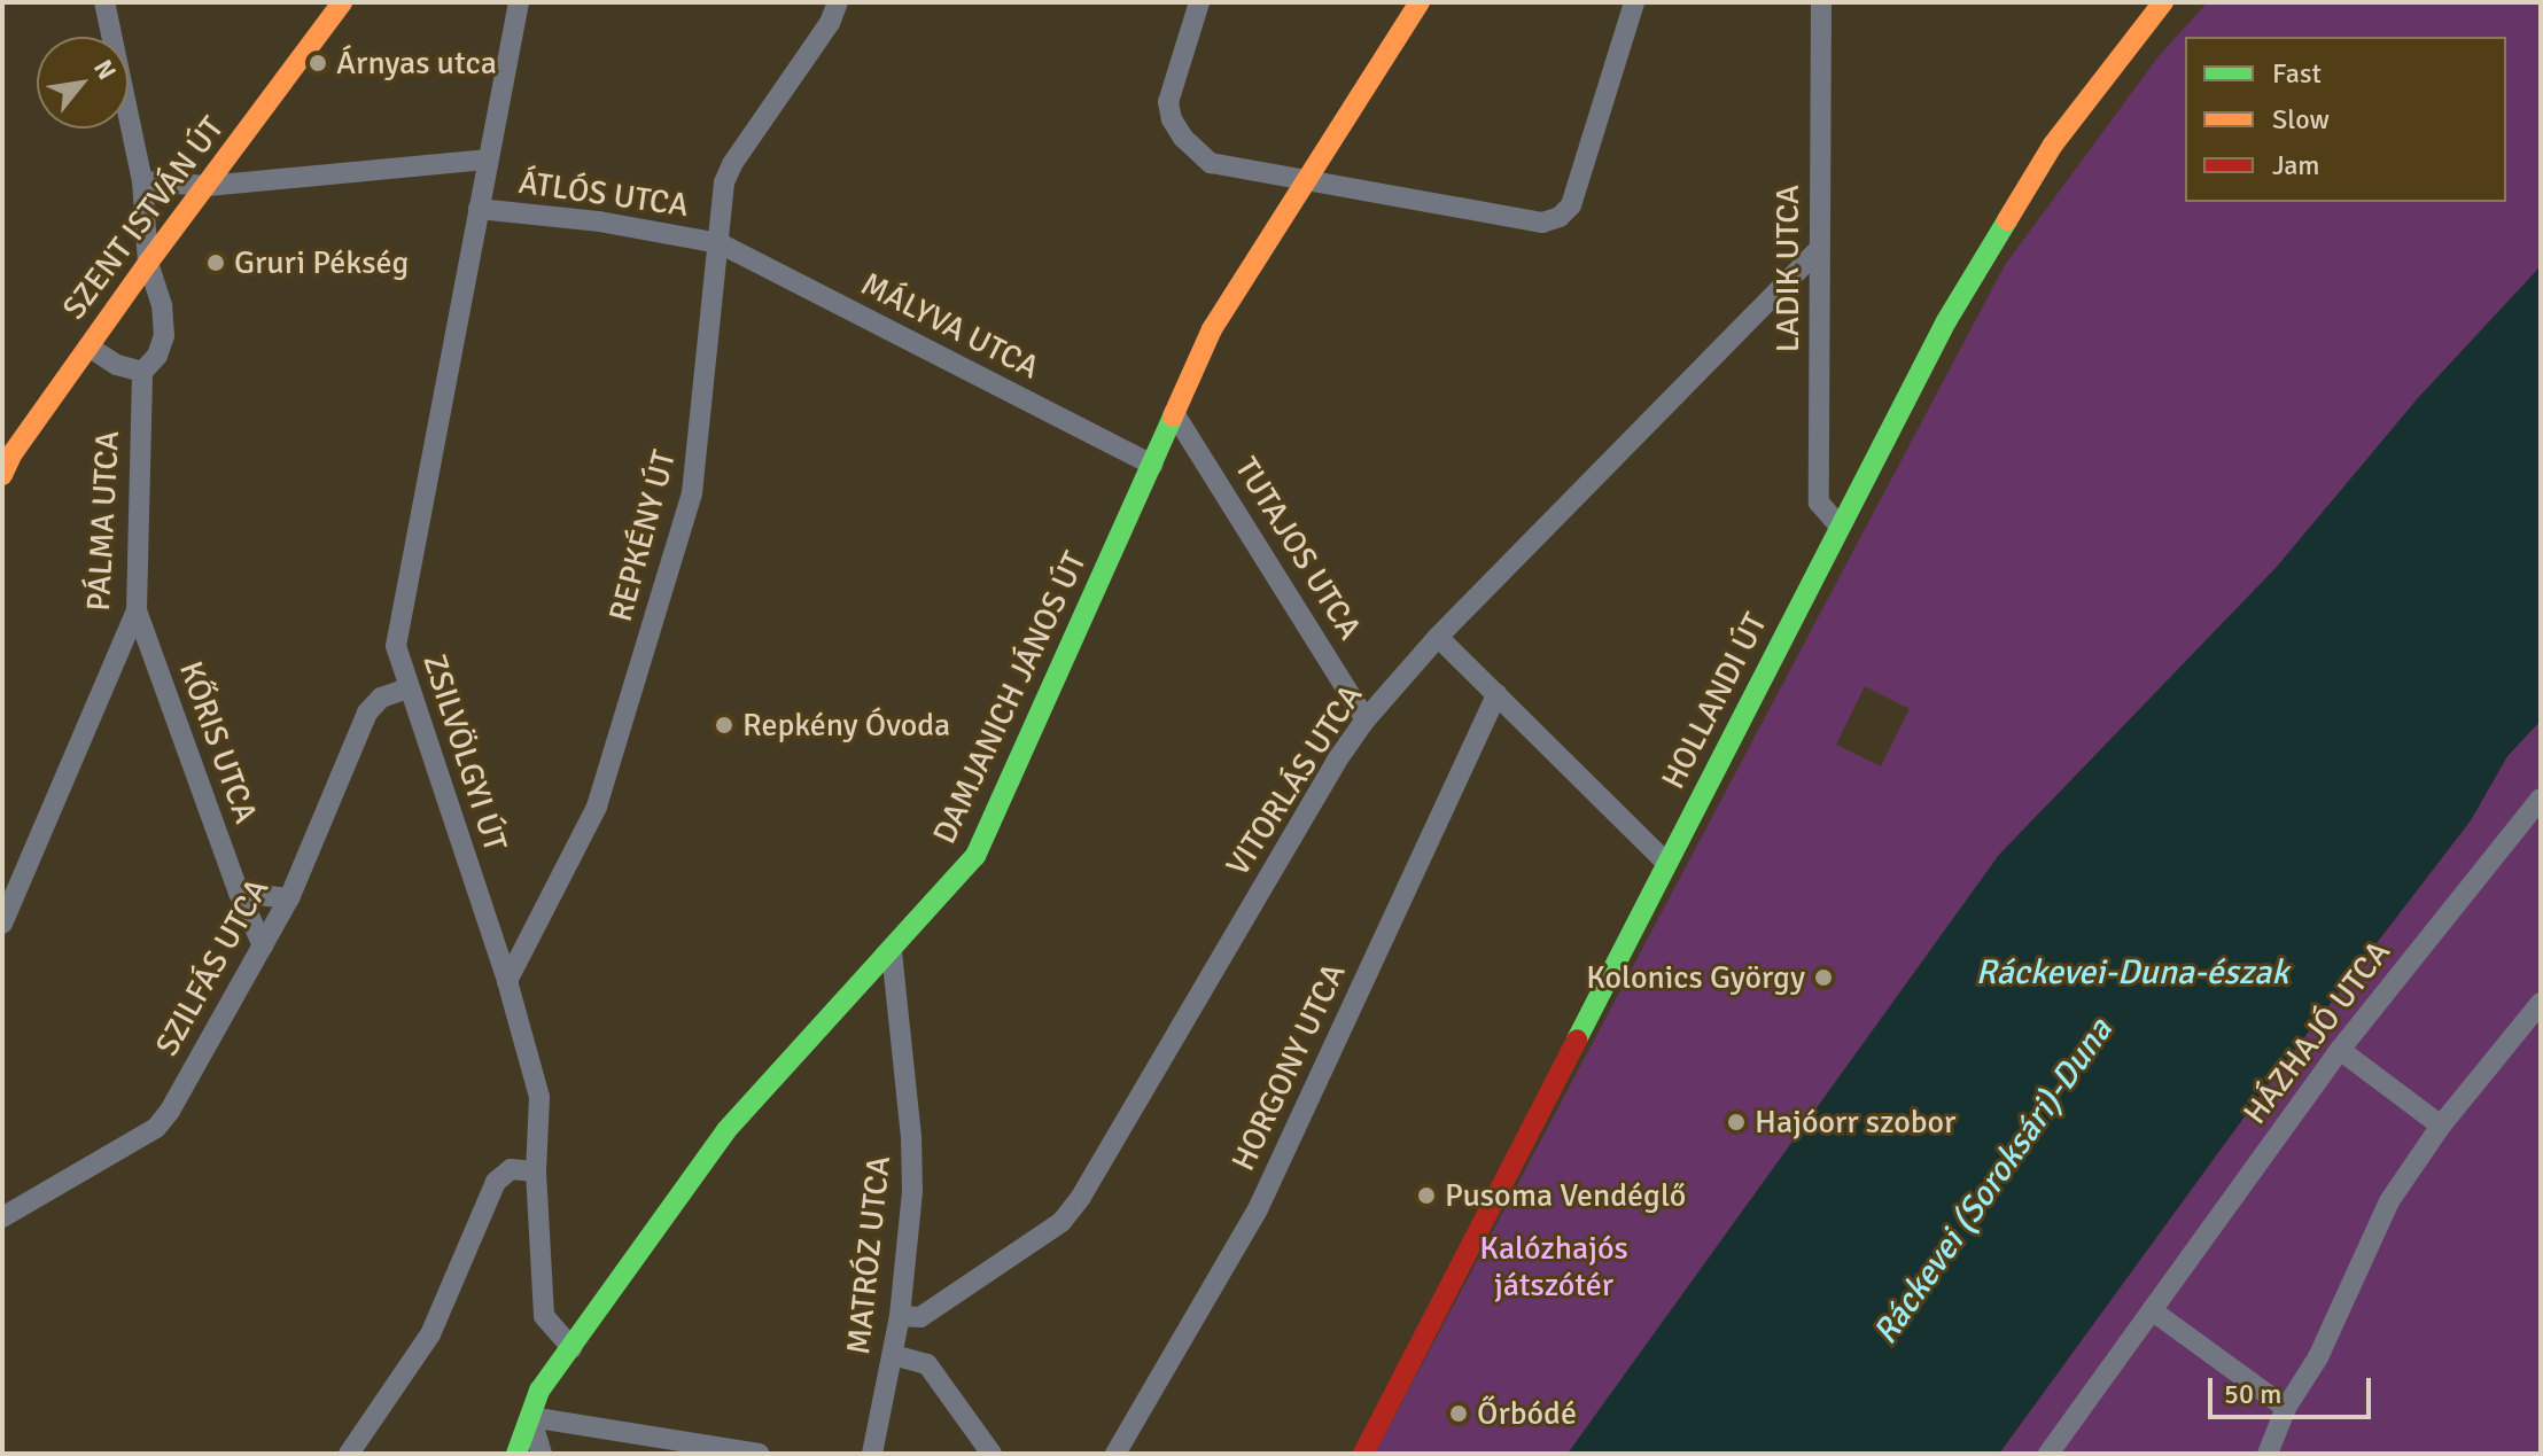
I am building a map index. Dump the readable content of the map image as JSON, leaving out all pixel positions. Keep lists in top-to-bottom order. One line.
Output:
{"streets":{"street":["ÁTLÓS UTCA","SZENT ISTVÁN ÚT","LADIK UTCA","MÁLYVA UTCA","PÁLMA UTCA","REPKÉNY ÚT","TUTAJOS UTCA","DAMJANICH JÁNOS ÚT","HOLLANDI ÚT","KŐRIS UTCA","ZSILVÖLGYI ÚT","VITORLÁS UTCA","SZILFÁS UTCA","HÁZHAJÓ UTCA","HORGONY UTCA","MATRÓZ UTCA"]},"crossings":[["ÁTLÓS UTCA","MÁLYVA UTCA"],["ÁTLÓS UTCA","REPKÉNY ÚT"],["ÁTLÓS UTCA","ZSILVÖLGYI ÚT"],["SZENT ISTVÁN ÚT","PÁLMA UTCA"],["LADIK UTCA","HOLLANDI ÚT"],["LADIK UTCA","VITORLÁS UTCA"],["MÁLYVA UTCA","REPKÉNY ÚT"],["MÁLYVA UTCA","DAMJANICH JÁNOS ÚT"],["PÁLMA UTCA","KŐRIS UTCA"],["REPKÉNY ÚT","ZSILVÖLGYI ÚT"],["TUTAJOS UTCA","DAMJANICH JÁNOS ÚT"],["TUTAJOS UTCA","VITORLÁS UTCA"],["DAMJANICH JÁNOS ÚT","ZSILVÖLGYI ÚT"],["DAMJANICH JÁNOS ÚT","MATRÓZ UTCA"],["KŐRIS UTCA","SZILFÁS UTCA"],["ZSILVÖLGYI ÚT","SZILFÁS UTCA"],["VITORLÁS UTCA","MATRÓZ UTCA"]],"water":["Ráckevei-Duna-észak","Ráckevei (Soroksári)-Duna"],"parks":["Kalózhajós játszótér"],"places":["Árnyas utca","Gruri Pékség","Repkény Óvoda","Kolonics György","Hajóorr szobor","Pusoma Vendéglő","Őrbódé"],"legend":["Fast","Slow","Jam"],"scale_bar":"50 m","north":"top right"}
